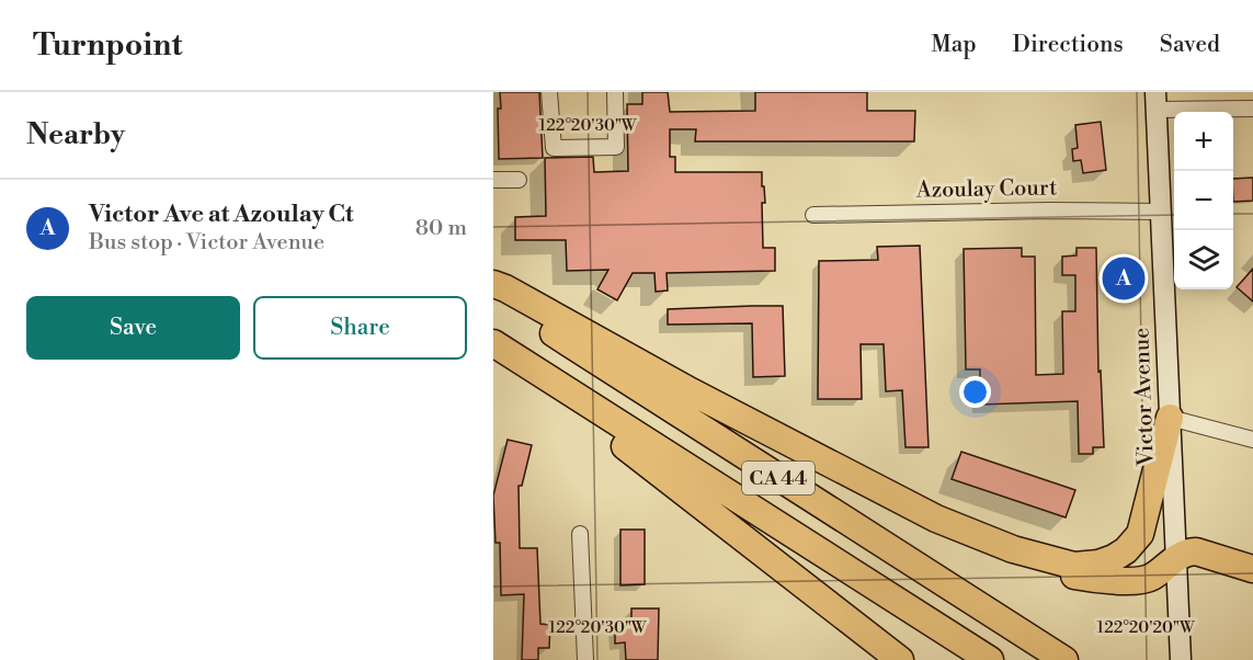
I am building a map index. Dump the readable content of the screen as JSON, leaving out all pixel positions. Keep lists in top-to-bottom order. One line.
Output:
{"streets":{"highway":["CA 44"],"main road":["Victor Avenue"],"street":["Azoulay Court"]},"crossings":[["Azoulay Court","Victor Avenue"]],"page":{"header":"Turnpoint","nav":["Map","Directions","Saved"],"heading":"Nearby","map_buttons":["+","−"],"list":[{"mark":"A","name":"Victor Ave at Azoulay Ct","note":"Bus stop · Victor Avenue","value":"80 m"}],"pins":"A","buttons":["Save","Share"]},"coordinates":["122°20'30\"W","122°20'20\"W"]}
